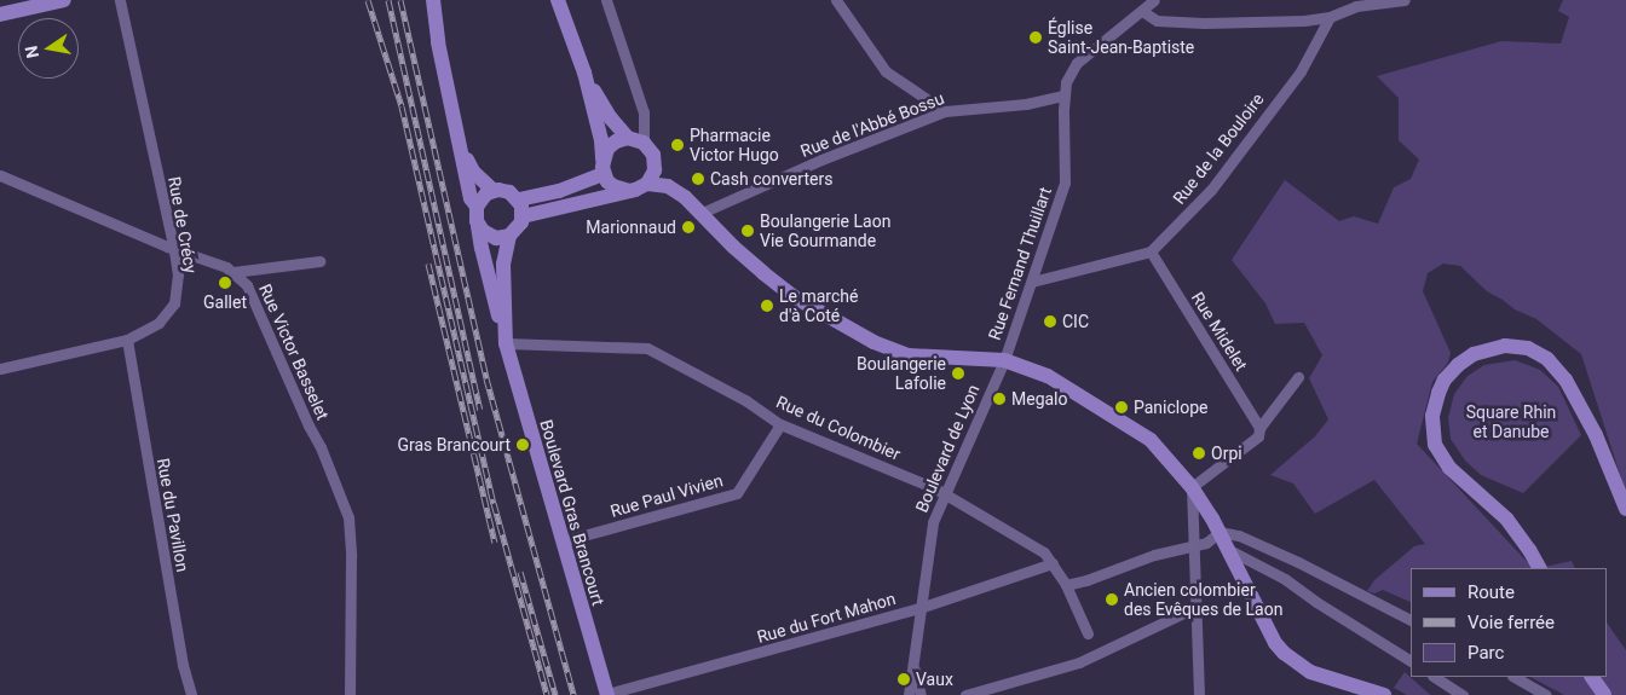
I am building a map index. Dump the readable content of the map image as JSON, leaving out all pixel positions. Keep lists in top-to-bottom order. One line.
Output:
{"streets":{"main road":["Boulevard Gras Brancourt"],"street":["Rue de l'Abbé Bossu","Rue de la Bouloire","Rue de Crécy","Rue Fernand Thuillart","Rue Midelet","Rue Victor Basselet","Rue du Colombier","Boulevard de Lyon","Rue Paul Vivien","Rue du Pavillon","Rue du Fort Mahon"]},"crossings":[["Rue de l'Abbé Bossu","Rue Fernand Thuillart"],["Rue de la Bouloire","Rue Midelet"],["Rue de Crécy","Rue du Pavillon"],["Rue Fernand Thuillart","Boulevard de Lyon"],["Rue du Colombier","Boulevard de Lyon"],["Rue du Colombier","Rue Paul Vivien"],["Rue du Colombier","Boulevard Gras Brancourt"],["Rue du Colombier","Rue du Fort Mahon"],["Boulevard de Lyon","Rue du Fort Mahon"],["Rue Paul Vivien","Boulevard Gras Brancourt"],["Boulevard Gras Brancourt","Rue du Fort Mahon"]],"parks":["Square Rhin et Danube"],"places":["Église Saint-Jean-Baptiste","Pharmacie Victor Hugo","Cash converters","Marionnaud","Boulangerie Laon Vie Gourmande","Gallet","Le marché d'à Coté","CIC","Boulangerie Lafolie","Megalo","Paniclope","Gras Brancourt","Orpi","Ancien colombier des Evêques de Laon","Vaux"],"legend":["Route","Voie ferrée","Parc"],"north":"left"}
